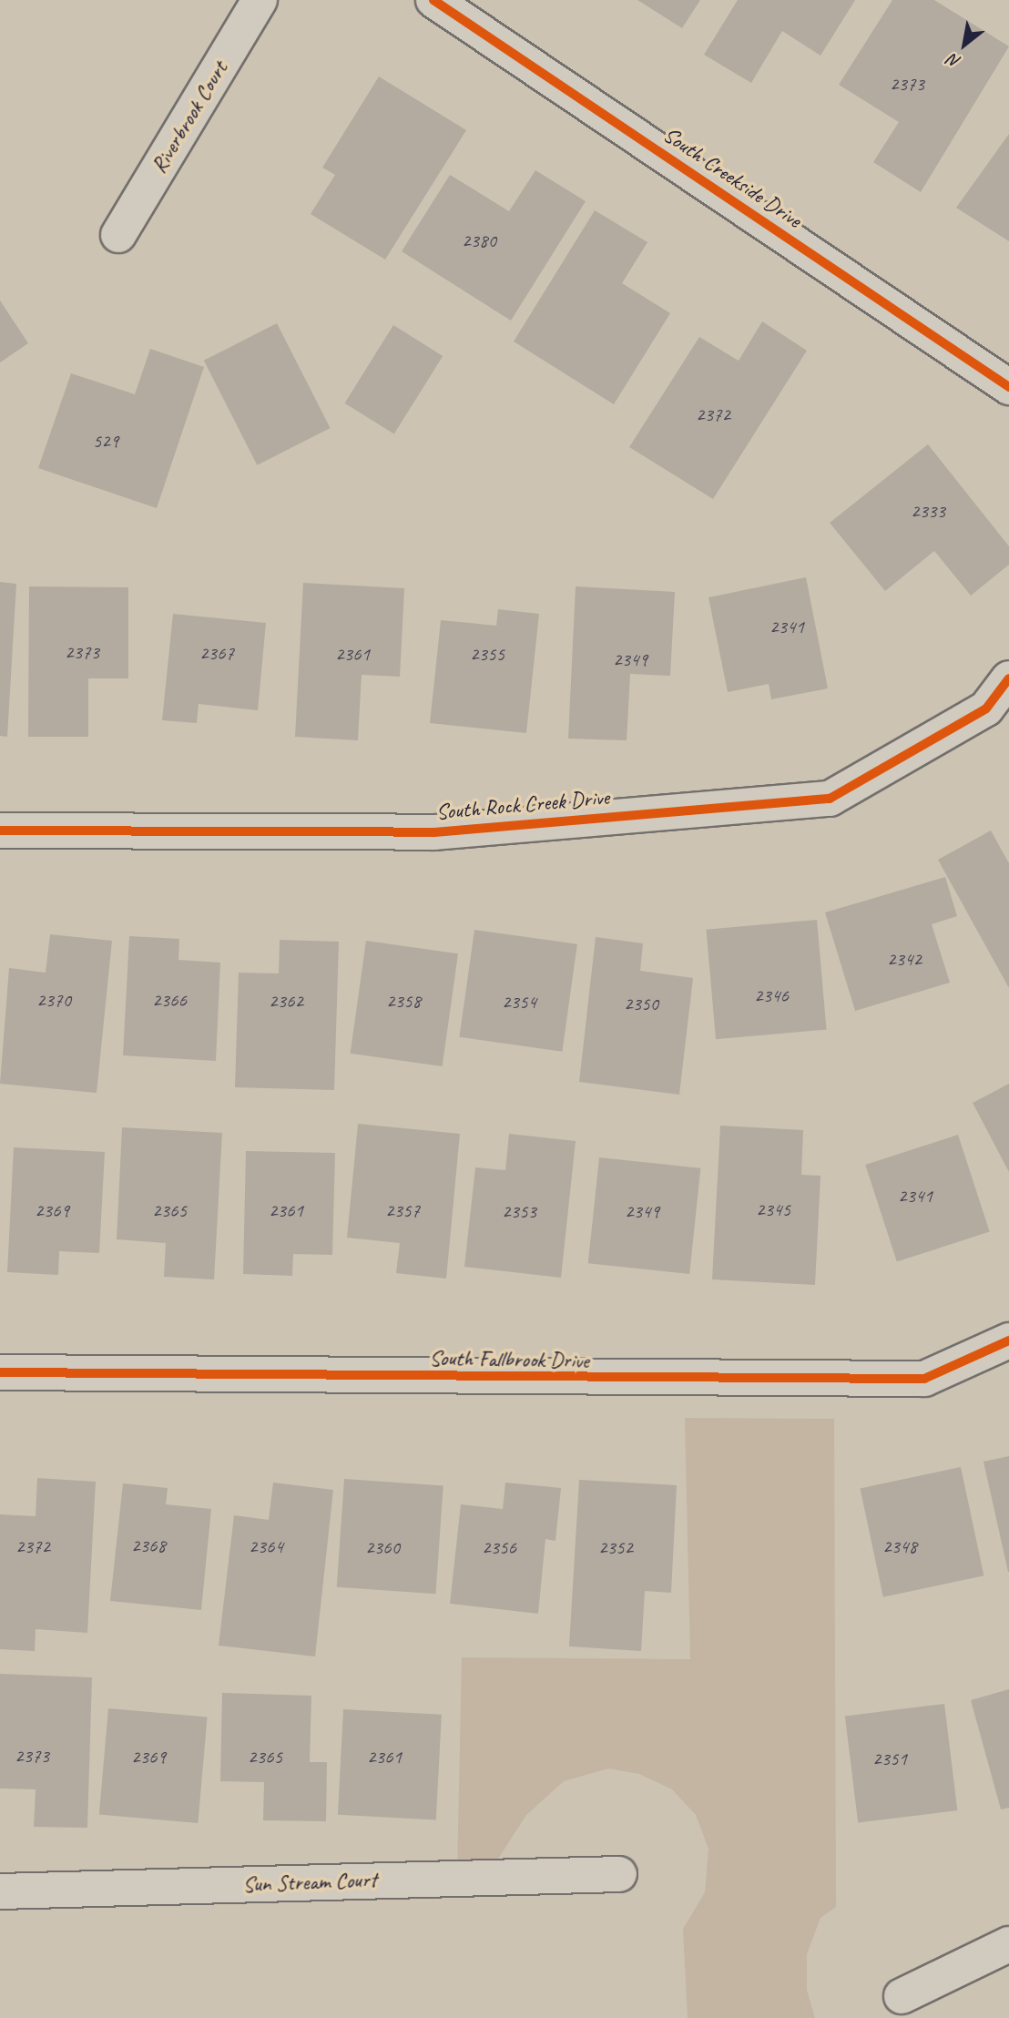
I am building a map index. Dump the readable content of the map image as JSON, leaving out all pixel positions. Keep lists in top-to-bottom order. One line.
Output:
{"streets":{"street":["Riverbrook Court","South Creekside Drive","South Rock Creek Drive","South Fallbrook Drive","Sun Stream Court"]},"house_numbers":["2373","2380","2372","529","2333","2341","2373","2367","2361","2355","2349","2342","2346","2370","2366","2362","2358","2354","2350","2341","2345","2369","2365","2361","2357","2353","2349","2368","2372","2364","2348","2360","2356","2352","2373","2369","2365","2361","2351"],"north":"bottom left"}
